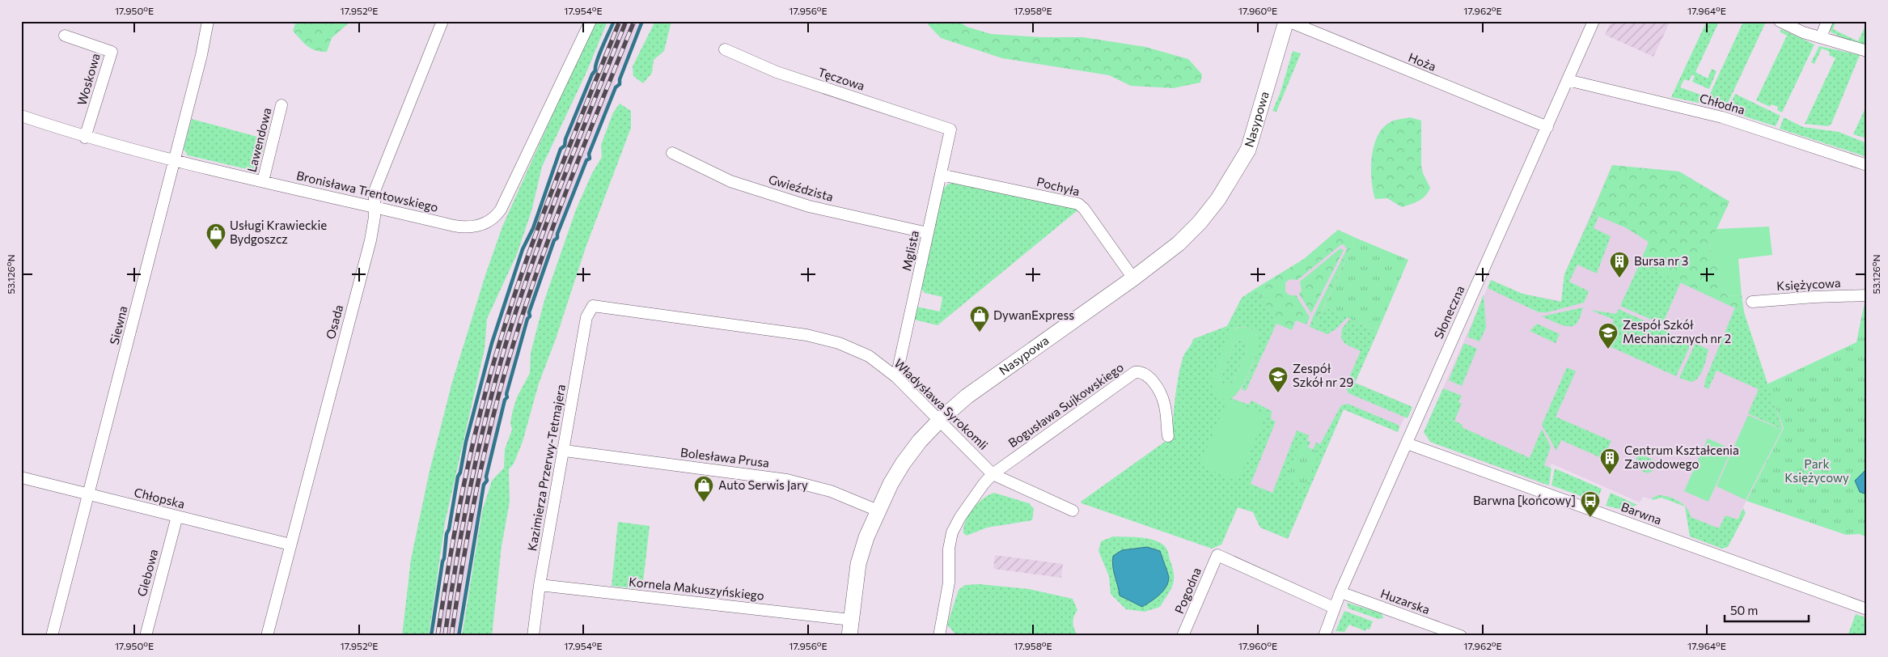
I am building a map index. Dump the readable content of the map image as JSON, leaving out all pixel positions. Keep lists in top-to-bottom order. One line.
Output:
{"streets":{"street":["Hoża","Woskowa","Tęczowa","Chłodna","Nasypowa","Lawendowa","Pochyła","Gwieździsta","Bronisława Trentowskiego","Mglista","Księżycowa","Słoneczna","Osada","Siewna","Władysława Syrokomli","Bogusława Sujkowskiego","Bolesława Prusa","Kazimierza Przerwy-Tetmajera","Chłopska","Barwna","Glebowa","Kornela Makuszyńskiego","Pogodna","Huzarska"]},"crossings":[["Hoża","Nasypowa"],["Hoża","Słoneczna"],["Woskowa","Bronisława Trentowskiego"],["Tęczowa","Mglista"],["Chłodna","Słoneczna"],["Nasypowa","Pochyła"],["Nasypowa","Władysława Syrokomli"],["Nasypowa","Bolesława Prusa"],["Nasypowa","Kornela Makuszyńskiego"],["Lawendowa","Bronisława Trentowskiego"],["Pochyła","Mglista"],["Gwieździsta","Mglista"],["Bronisława Trentowskiego","Osada"],["Bronisława Trentowskiego","Siewna"],["Mglista","Władysława Syrokomli"],["Słoneczna","Barwna"],["Słoneczna","Pogodna"],["Słoneczna","Huzarska"],["Osada","Chłopska"],["Siewna","Chłopska"],["Władysława Syrokomli","Bogusława Sujkowskiego"],["Władysława Syrokomli","Kazimierza Przerwy-Tetmajera"],["Bolesława Prusa","Kazimierza Przerwy-Tetmajera"],["Kazimierza Przerwy-Tetmajera","Kornela Makuszyńskiego"],["Chłopska","Glebowa"]],"parks":["Park Księżycowy"],"places":{"shop":["Usługi Krawieckie Bydgoszcz","DywanExpress","Auto Serwis Jary"],"building":["Bursa nr 3","Centrum Kształcenia Zawodowego"],"school or university":["Zespół Szkół Mechanicznych nr 2","Zespół Szkół nr 29"],"bus stop":["Barwna [końcowy]"]},"scale_bar":"50 m","coordinates":["17.950°E","17.952°E","17.954°E","17.956°E","17.958°E","17.960°E","17.962°E","17.964°E","53.126°N"]}
